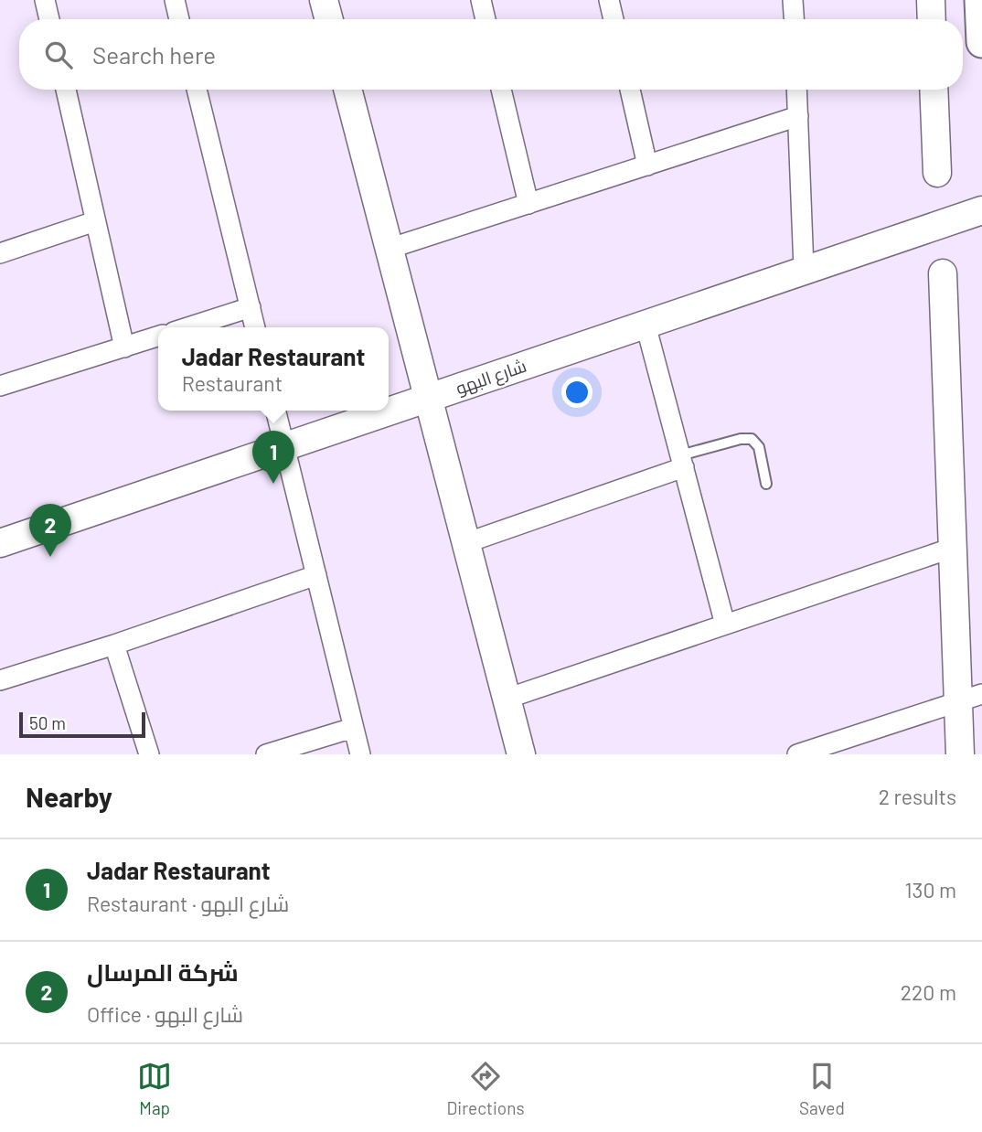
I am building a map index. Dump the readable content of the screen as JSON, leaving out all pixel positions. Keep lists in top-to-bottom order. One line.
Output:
{"streets":{"street":["شارع البهو"]},"scale_bar":"50 m","page":{"search":"Search here","popup":["Jadar Restaurant","Restaurant"],"pins":["1","2"],"scale":"50 m","heading":["Nearby","2 results"],"list":[{"mark":"1","name":"Jadar Restaurant","note":"Restaurant · شارع البهو","value":"130 m"},{"mark":"2","name":"شركة المرسال","note":"Office · شارع البهو","value":"220 m"}],"nav":["Map","Directions","Saved"]}}
